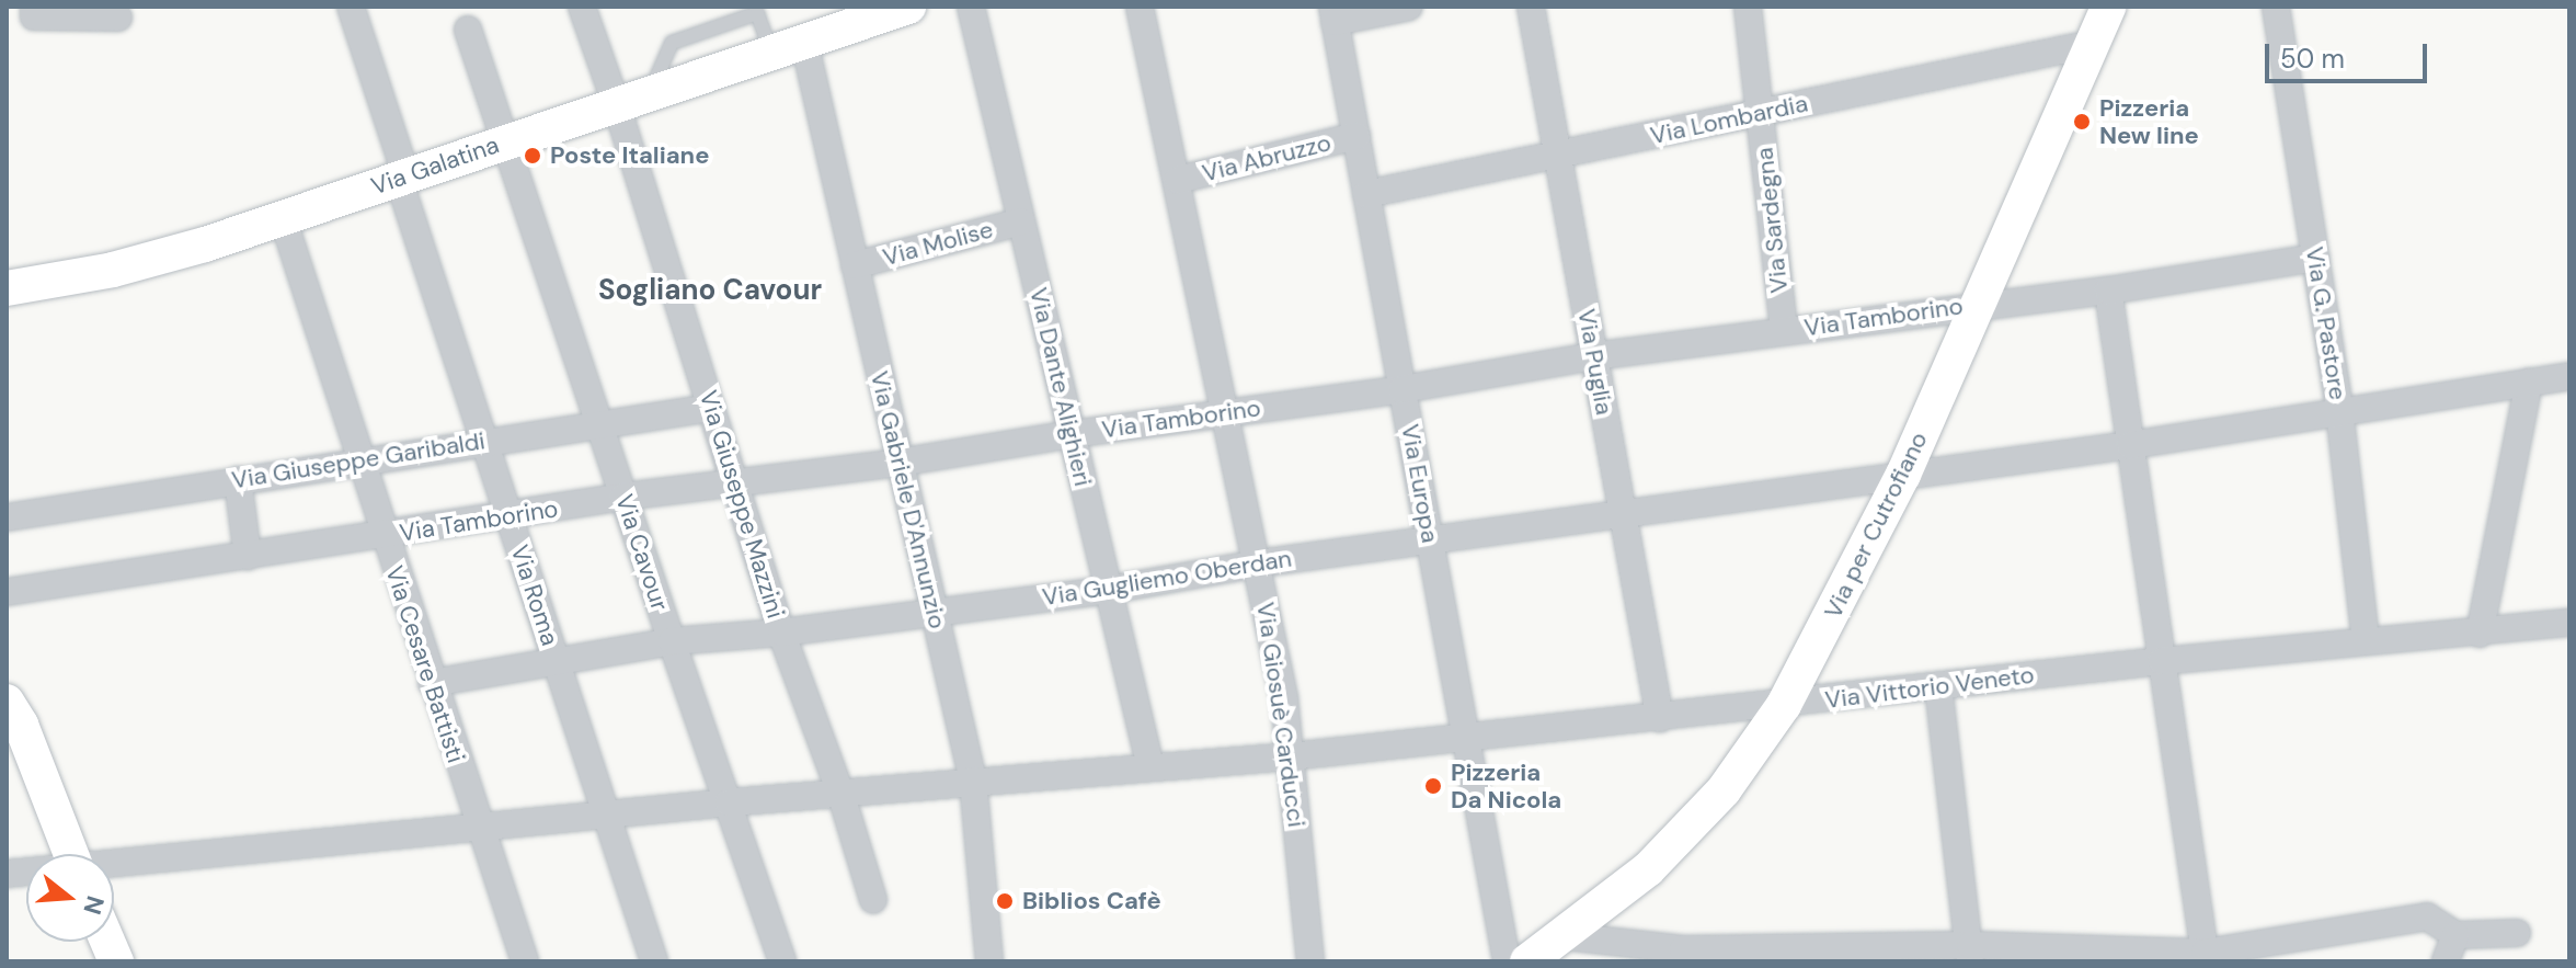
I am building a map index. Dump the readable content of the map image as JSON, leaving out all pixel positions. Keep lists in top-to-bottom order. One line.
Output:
{"streets":{"main road":["Via Galatina","Via per Cutrofiano"],"street":["Via Lombardia","Via Abruzzo","Via Sardegna","Via Molise","Via Tamborino","Via G. Pastore","Via Puglia","Via Dante Alighieri","Via Giuseppe Garibaldi","Via Europa","Via Gabriele D'Annunzio","Via Giuseppe Mazzini","Via Cavour","Via Gugliemo Oberdan","Via Roma","Via Cesare Battisti","Via Vittorio Veneto","Via Giosuè Carducci"]},"crossings":[["Via Lombardia","Via Sardegna"],["Via Lombardia","Via Puglia"],["Via Lombardia","Via Europa"],["Via Lombardia","Via per Cutrofiano"],["Via Abruzzo","Via Europa"],["Via Abruzzo","Via Giosuè Carducci"],["Via Galatina","Via Gabriele D'Annunzio"],["Via Galatina","Via Giuseppe Mazzini"],["Via Galatina","Via Cavour"],["Via Galatina","Via Roma"],["Via Galatina","Via Cesare Battisti"],["Via Sardegna","Via Tamborino"],["Via Molise","Via Dante Alighieri"],["Via Molise","Via Gabriele D'Annunzio"],["Via Tamborino","Via G. Pastore"],["Via Tamborino","Via Puglia"],["Via Tamborino","Via Dante Alighieri"],["Via Tamborino","Via Europa"],["Via Tamborino","Via Gabriele D'Annunzio"],["Via Tamborino","Via Giuseppe Mazzini"],["Via Tamborino","Via per Cutrofiano"],["Via Tamborino","Via Cavour"],["Via Tamborino","Via Roma"],["Via Tamborino","Via Cesare Battisti"],["Via Tamborino","Via Giosuè Carducci"],["Via G. Pastore","Via Gugliemo Oberdan"],["Via G. Pastore","Via Vittorio Veneto"],["Via Puglia","Via Gugliemo Oberdan"],["Via Puglia","Via Vittorio Veneto"],["Via Dante Alighieri","Via Gugliemo Oberdan"],["Via Dante Alighieri","Via Vittorio Veneto"],["Via Giuseppe Garibaldi","Via Giuseppe Mazzini"],["Via Giuseppe Garibaldi","Via Cavour"],["Via Giuseppe Garibaldi","Via Roma"],["Via Giuseppe Garibaldi","Via Cesare Battisti"],["Via Europa","Via Gugliemo Oberdan"],["Via Europa","Via Vittorio Veneto"],["Via Gabriele D'Annunzio","Via Gugliemo Oberdan"],["Via Gabriele D'Annunzio","Via Vittorio Veneto"],["Via Giuseppe Mazzini","Via Gugliemo Oberdan"],["Via Giuseppe Mazzini","Via Vittorio Veneto"],["Via per Cutrofiano","Via Gugliemo Oberdan"],["Via per Cutrofiano","Via Vittorio Veneto"],["Via Cavour","Via Gugliemo Oberdan"],["Via Cavour","Via Vittorio Veneto"],["Via Gugliemo Oberdan","Via Roma"],["Via Gugliemo Oberdan","Via Cesare Battisti"],["Via Gugliemo Oberdan","Via Giosuè Carducci"],["Via Roma","Via Vittorio Veneto"],["Via Cesare Battisti","Via Vittorio Veneto"],["Via Vittorio Veneto","Via Giosuè Carducci"]],"districts":["Sogliano Cavour"],"places":["Pizzeria New line","Poste Italiane","Pizzeria Da Nicola","Biblios Cafè"],"scale_bar":"50 m","north":"right"}
